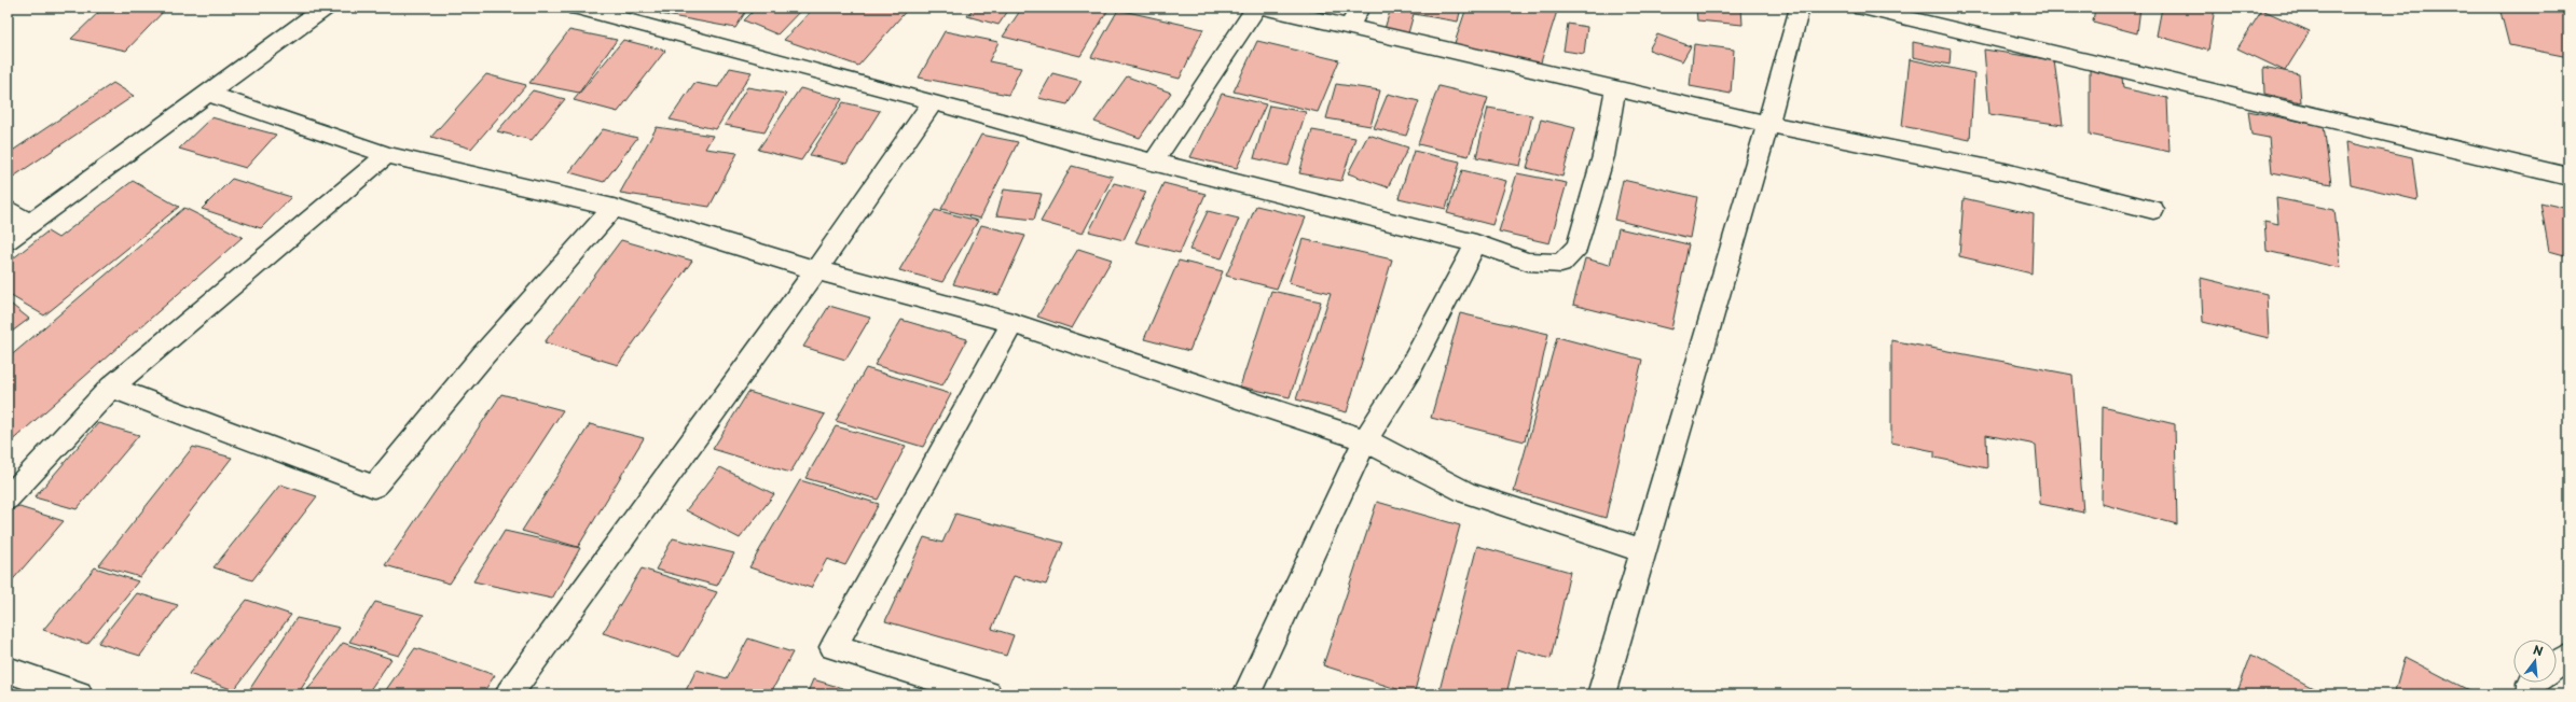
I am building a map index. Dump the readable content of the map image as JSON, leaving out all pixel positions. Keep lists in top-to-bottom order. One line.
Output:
{"north":"top"}
